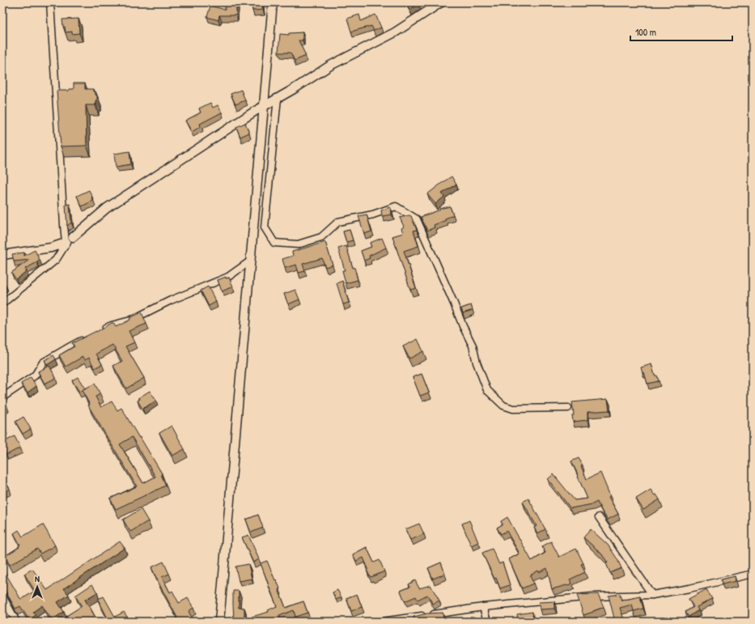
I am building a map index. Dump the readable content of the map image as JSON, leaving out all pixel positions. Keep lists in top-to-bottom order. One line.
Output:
{"scale_bar":"100 m","north":"top"}
